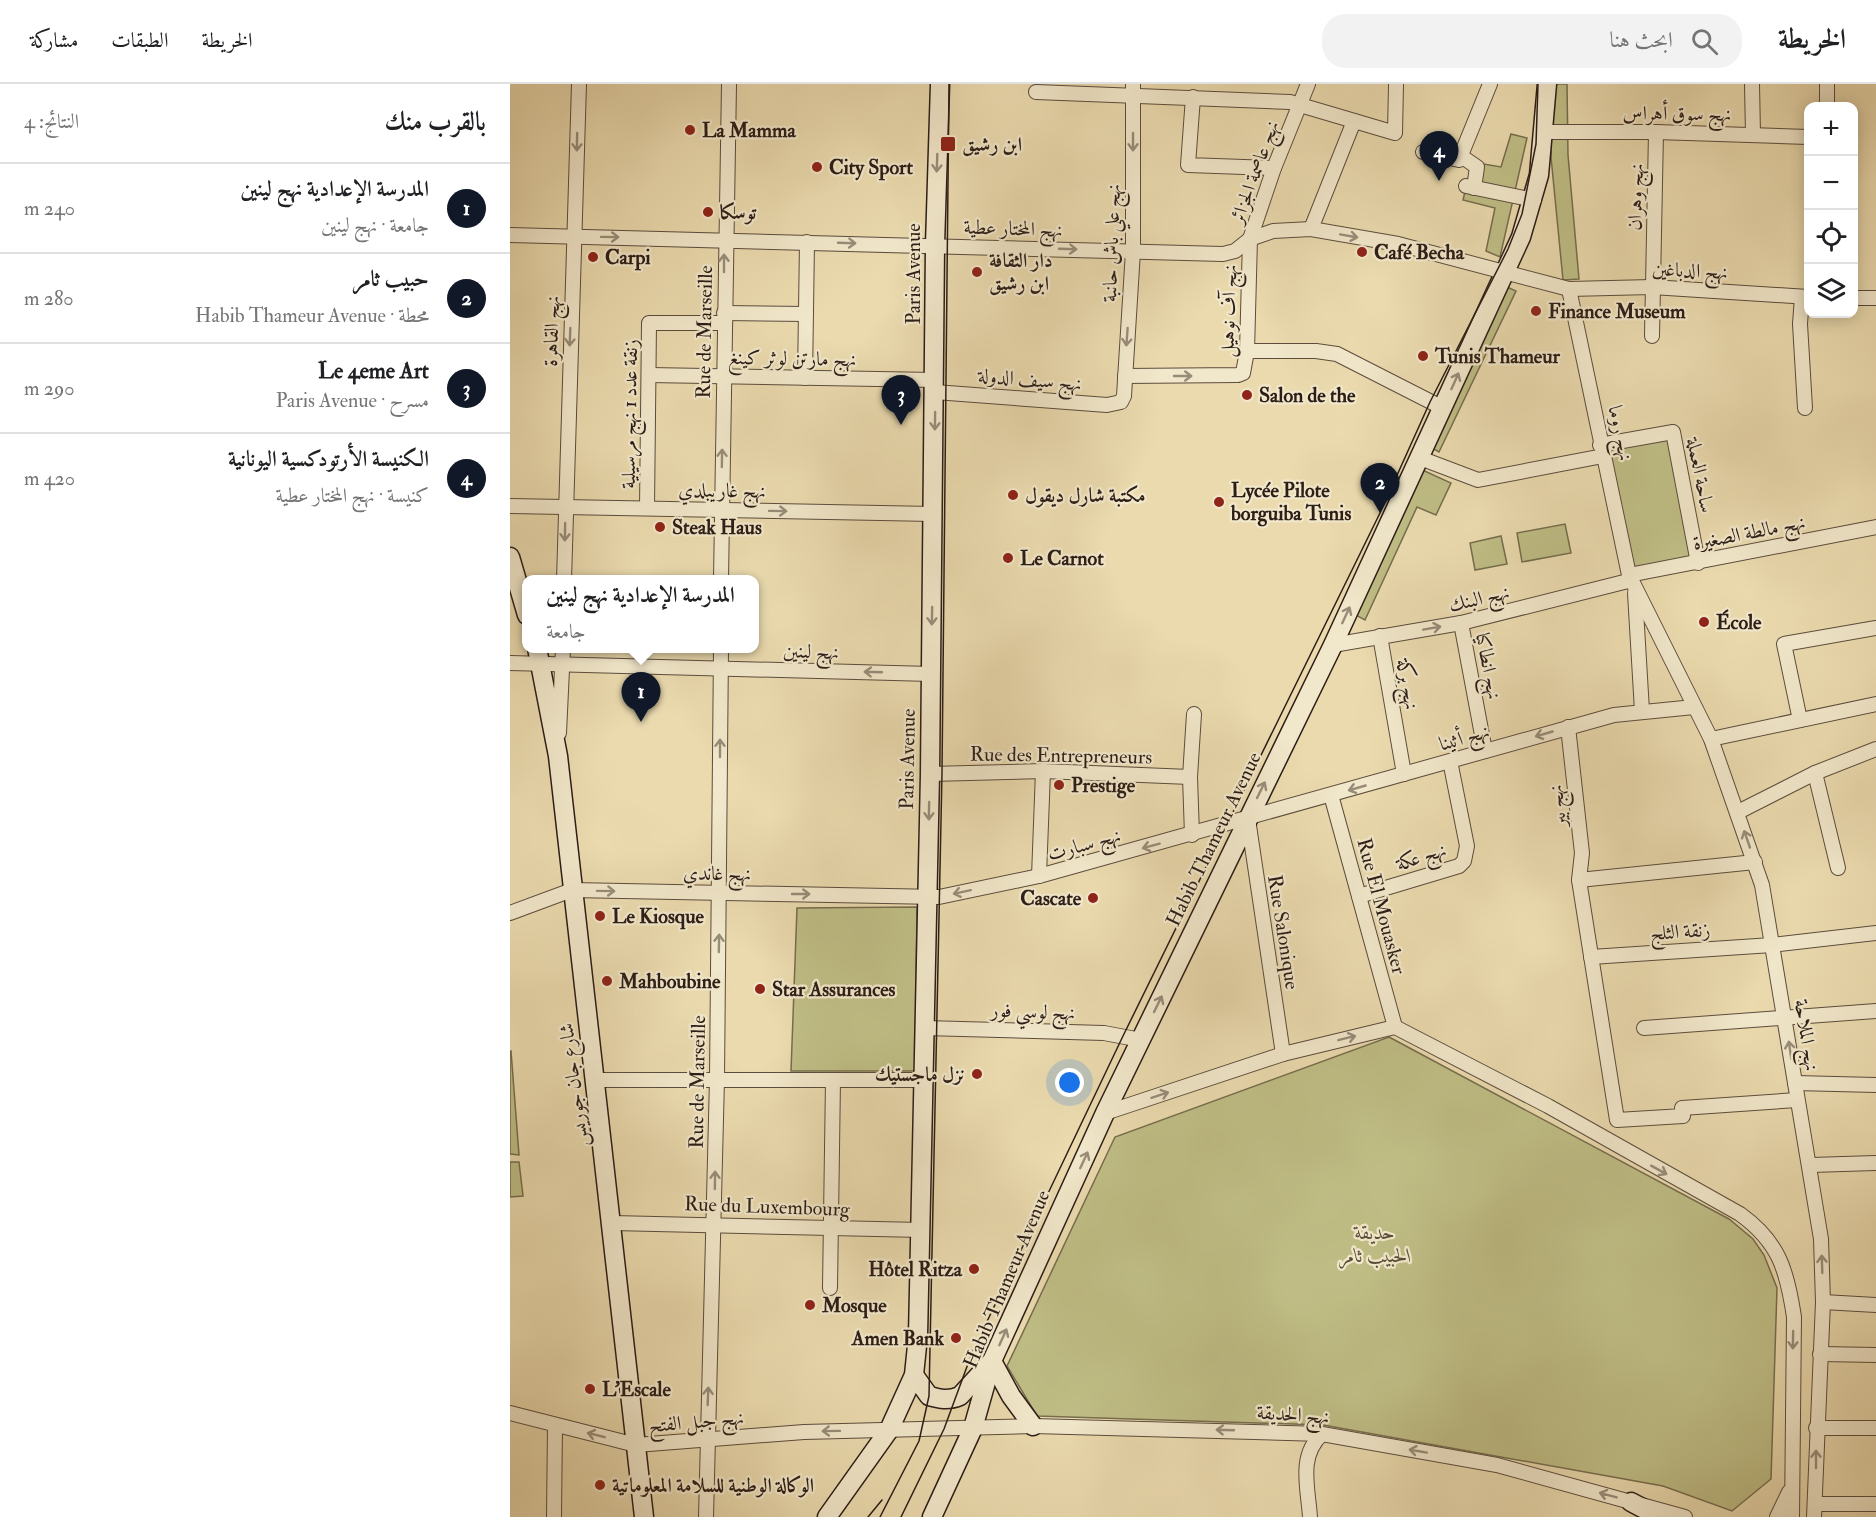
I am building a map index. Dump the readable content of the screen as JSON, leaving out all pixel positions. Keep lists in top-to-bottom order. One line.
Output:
{"streets":{"main road":["Paris Avenue","Habib Thameur Avenue","شارع جان جوريس"],"street":["نهج سوق أهراس","نهج عاصمة الجزائر","نهج وهران","نهج المختار عطية","نهج علي باش حانبة","نهج الدباغين","نهج آف نوهيل","نهج القاهرة","Rue de Marseille","نهج مارتن لوثر كينغ","نهج سيف الدولة","زنقة عدد 1 نهج مرسيلية","نهج روما","ساحة العملة","نهج غاريبلدي","نهج مالطة الصغيرة","نهج البنك","نهج لينين","نهج انطاكيا","نهج بركة","نهج أثينا","Rue des Entrepreneurs","نهج بير","نهج سبارت","نهج عكة","نهج غاندي","Rue El Mouasker","زنقة الثلج","Rue Salonique","نهج لوسي فور","نهج الملاحة","Rue du Luxembourg","نهج الحديقة","نهج جبل الفتح"]},"crossings":[["نهج سوق أهراس","نهج وهران"],["نهج عاصمة الجزائر","نهج المختار عطية"],["نهج عاصمة الجزائر","نهج آف نوهيل"],["نهج وهران","نهج الدباغين"],["نهج المختار عطية","نهج علي باش حانبة"],["نهج المختار عطية","نهج الدباغين"],["نهج المختار عطية","Paris Avenue"],["نهج المختار عطية","نهج آف نوهيل"],["نهج المختار عطية","نهج القاهرة"],["نهج المختار عطية","Rue de Marseille"],["نهج المختار عطية","Habib Thameur Avenue"],["نهج علي باش حانبة","نهج آف نوهيل"],["نهج علي باش حانبة","نهج سيف الدولة"],["نهج الدباغين","نهج روما"],["نهج الدباغين","Habib Thameur Avenue"],["Paris Avenue","نهج مارتن لوثر كينغ"],["Paris Avenue","نهج سيف الدولة"],["Paris Avenue","نهج غاريبلدي"],["Paris Avenue","نهج لينين"],["Paris Avenue","Rue des Entrepreneurs"],["Paris Avenue","نهج سبارت"],["Paris Avenue","نهج غاندي"],["Paris Avenue","نهج لوسي فور"],["Paris Avenue","Rue du Luxembourg"],["Paris Avenue","نهج الحديقة"],["Paris Avenue","نهج جبل الفتح"],["نهج القاهرة","نهج غاريبلدي"],["Rue de Marseille","نهج مارتن لوثر كينغ"],["Rue de Marseille","زنقة عدد 1 نهج مرسيلية"],["Rue de Marseille","نهج غاريبلدي"],["Rue de Marseille","نهج لينين"],["Rue de Marseille","نهج غاندي"],["Rue de Marseille","Rue du Luxembourg"],["Rue de Marseille","نهج جبل الفتح"],["نهج مارتن لوثر كينغ","نهج سيف الدولة"],["نهج مارتن لوثر كينغ","زنقة عدد 1 نهج مرسيلية"],["زنقة عدد 1 نهج مرسيلية","نهج غاريبلدي"],["نهج روما","ساحة العملة"],["نهج روما","نهج مالطة الصغيرة"],["نهج روما","نهج البنك"],["نهج روما","نهج الملاحة"],["ساحة العملة","نهج مالطة الصغيرة"],["نهج مالطة الصغيرة","نهج البنك"],["نهج مالطة الصغيرة","نهج الملاحة"],["نهج البنك","نهج انطاكيا"],["نهج البنك","نهج بركة"],["نهج البنك","Habib Thameur Avenue"],["نهج البنك","نهج الملاحة"],["نهج لينين","شارع جان جوريس"],["نهج انطاكيا","نهج أثينا"],["نهج بركة","نهج أثينا"],["نهج أثينا","نهج بير"],["نهج أثينا","Habib Thameur Avenue"],["نهج أثينا","نهج سبارت"],["نهج أثينا","نهج عكة"],["نهج أثينا","Rue El Mouasker"],["نهج أثينا","Rue Salonique"],["نهج أثينا","نهج الملاحة"],["نهج بير","زنقة الثلج"],["نهج بير","نهج الملاحة"],["Habib Thameur Avenue","نهج سبارت"],["Habib Thameur Avenue","Rue Salonique"],["Habib Thameur Avenue","نهج لوسي فور"],["Habib Thameur Avenue","نهج الحديقة"],["نهج سبارت","نهج غاندي"],["نهج سبارت","Rue Salonique"],["نهج عكة","Rue El Mouasker"],["نهج غاندي","شارع جان جوريس"],["زنقة الثلج","نهج الملاحة"],["شارع جان جوريس","Rue du Luxembourg"],["شارع جان جوريس","نهج جبل الفتح"],["نهج الحديقة","نهج جبل الفتح"]],"one_way":["نهج المختار عطية","نهج علي باش حانبة","Paris Avenue","نهج آف نوهيل","نهج القاهرة","Rue de Marseille","نهج غاريبلدي","نهج لينين","نهج أثينا","Habib Thameur Avenue","نهج سبارت","نهج غاندي","نهج الحديقة","نهج جبل الفتح"],"parks":["حديقة الحبيب ثامر"],"places":{"other":["La Mamma","City Sport","توسكا","Café Becha","Carpi","دار الثقافة ابن رشيق","Finance Museum","Tunis Thameur","Salon de the","مكتبة شارل ديقول","Lycée Pilote borguiba Tunis","Steak Haus","Le Carnot","École","Prestige","Cascate","Le Kiosque","Mahboubine","Star Assurances","نزل ماجستيك","Hôtel Ritza","Mosque","Amen Bank","L'Escale","الوكالة الوطنية للسلامة المعلوماتية"],"transit":["ابن رشيق"]},"page":{"header":"الخريطة","search":"ابحث هنا","nav":["الخريطة","الطبقات","مشاركة"],"heading":["بالقرب منك","النتائج: 4"],"map_buttons":["+","−"],"pins":["4","3","2","1"],"list":[{"mark":"1","name":"المدرسة الإعدادية نهج لينين","note":"جامعة · نهج لينين","value":"240 m"},{"mark":"2","name":"حبيب ثامر","note":"محطة · Habib Thameur Avenue","value":"280 m"},{"mark":"3","name":"Le 4eme Art","note":"مسرح · Paris Avenue","value":"290 m"},{"mark":"4","name":"الكنيسة الأرتودكسية اليونانية","note":"كنيسة · نهج المختار عطية","value":"420 m"}],"popup":["المدرسة الإعدادية نهج لينين","جامعة"]}}
